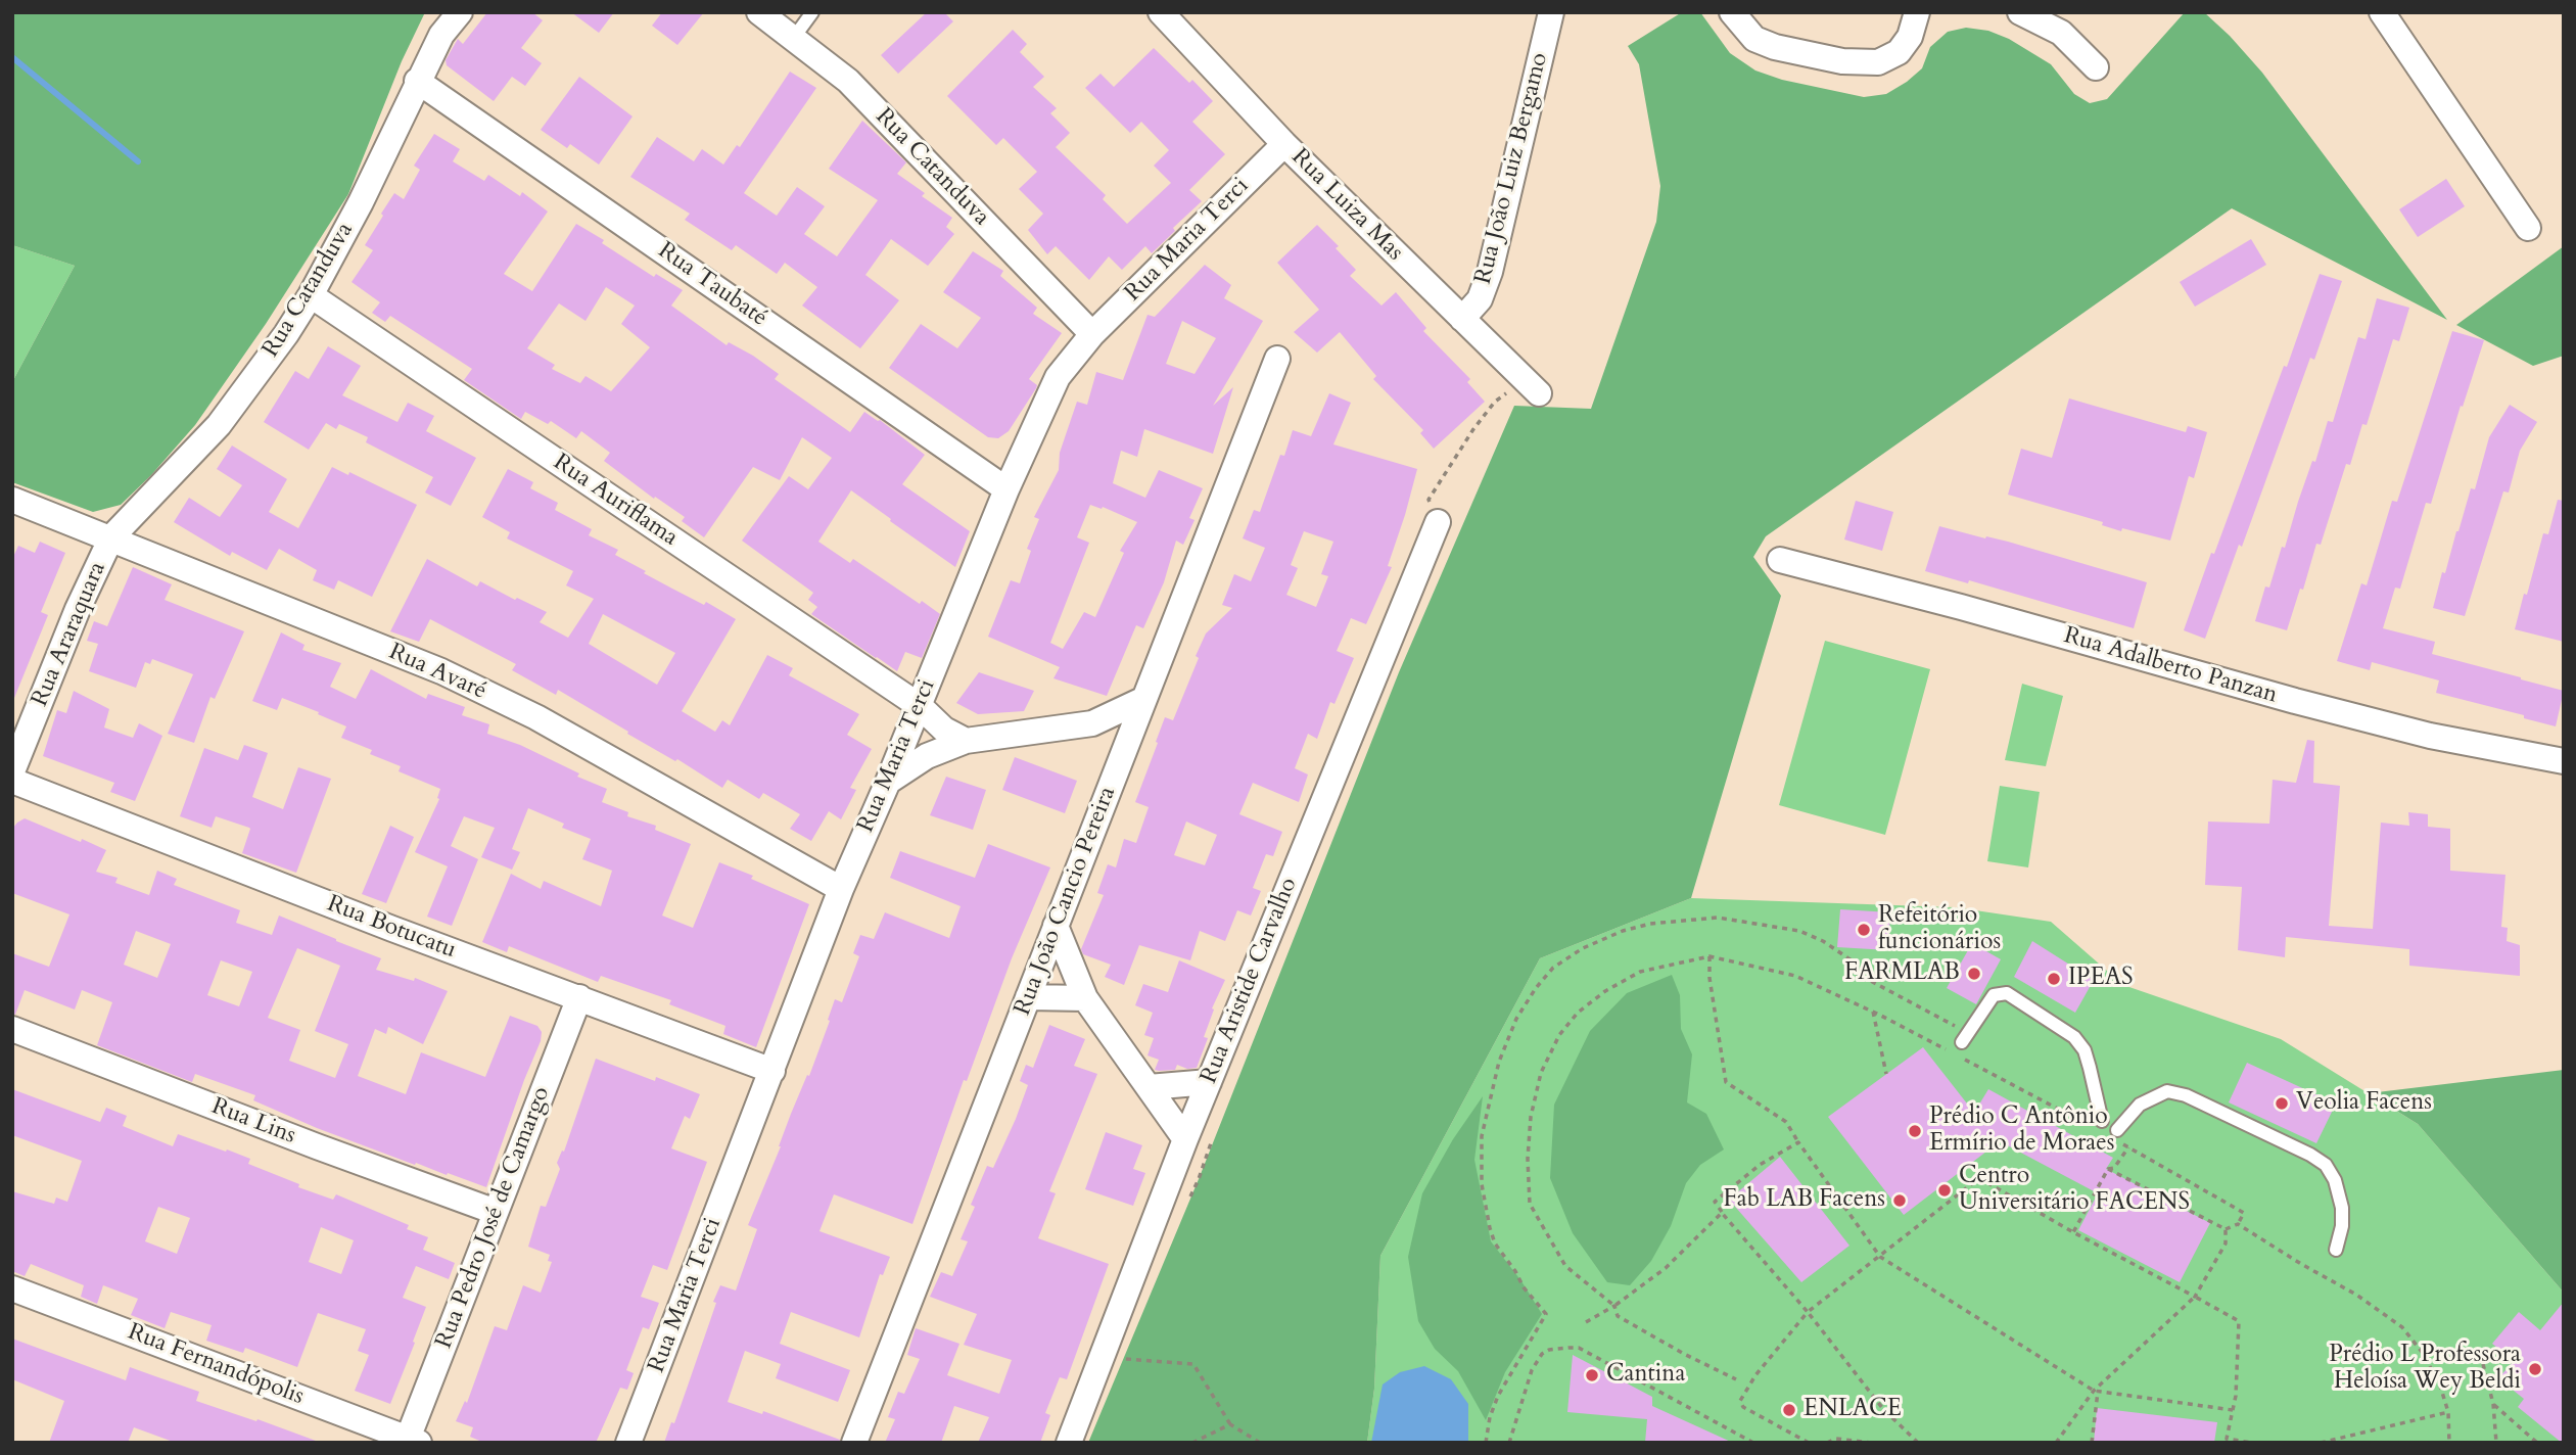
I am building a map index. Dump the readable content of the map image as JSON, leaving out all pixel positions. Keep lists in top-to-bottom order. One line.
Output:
{"streets":{"street":["Rua Catanduva","Rua João Luiz Bergamo","Rua Luiza Mas","Rua Maria Terci","Rua Taubaté","Rua Auriflama","Rua Araraquara","Rua Adalberto Panzan","Rua Avaré","Rua João Cancio Pereira","Rua Botucatu","Rua Aristide Carvalho","Rua Lins","Rua Pedro José de Camargo","Rua Fernandópolis"]},"crossings":[["Rua Catanduva","Rua Maria Terci"],["Rua Catanduva","Rua Taubaté"],["Rua Catanduva","Rua Auriflama"],["Rua Catanduva","Rua Araraquara"],["Rua Catanduva","Rua Avaré"],["Rua João Luiz Bergamo","Rua Luiza Mas"],["Rua Luiza Mas","Rua Maria Terci"],["Rua Maria Terci","Rua Taubaté"],["Rua Maria Terci","Rua Auriflama"],["Rua Maria Terci","Rua Avaré"],["Rua Maria Terci","Rua Botucatu"],["Rua Araraquara","Rua Avaré"],["Rua Botucatu","Rua Pedro José de Camargo"],["Rua Lins","Rua Pedro José de Camargo"],["Rua Pedro José de Camargo","Rua Fernandópolis"]],"places":["Refeitório funcionários","FARMLAB","IPEAS","Veolia Facens","Prédio C Antônio Ermírio de Moraes","Centro Universitário FACENS","Fab LAB Facens","Prédio L Professora Heloísa Wey Beldi","Cantina","ENLACE"]}
